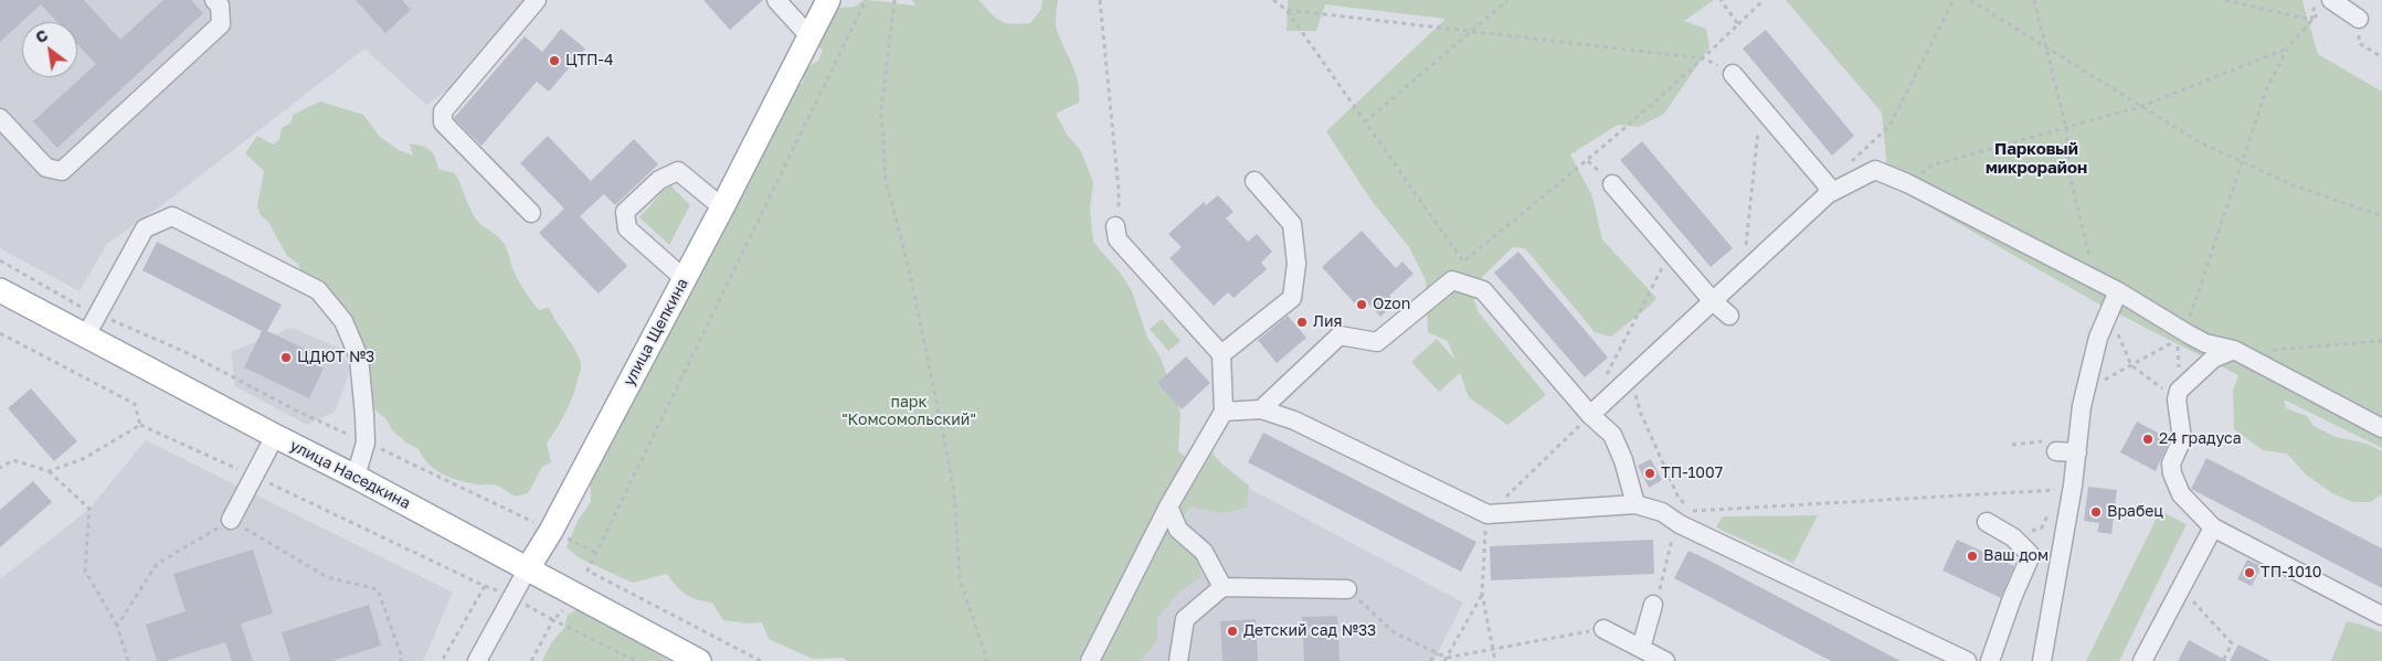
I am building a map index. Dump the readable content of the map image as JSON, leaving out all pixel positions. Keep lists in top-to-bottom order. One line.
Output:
{"streets":{"main road":["улица Щепкина","улица Наседкина"]},"crossings":[["улица Щепкина","улица Наседкина"]],"districts":["Парковый микрорайон"],"parks":["парк \"Комсомольский\""],"places":["ЦТП-4","Ozon","Лия","ЦДЮТ №3","24 градуса","ТП-1007","Врабец","Ваш дом","ТП-1010","Детский сад №33"],"north":"top left"}
